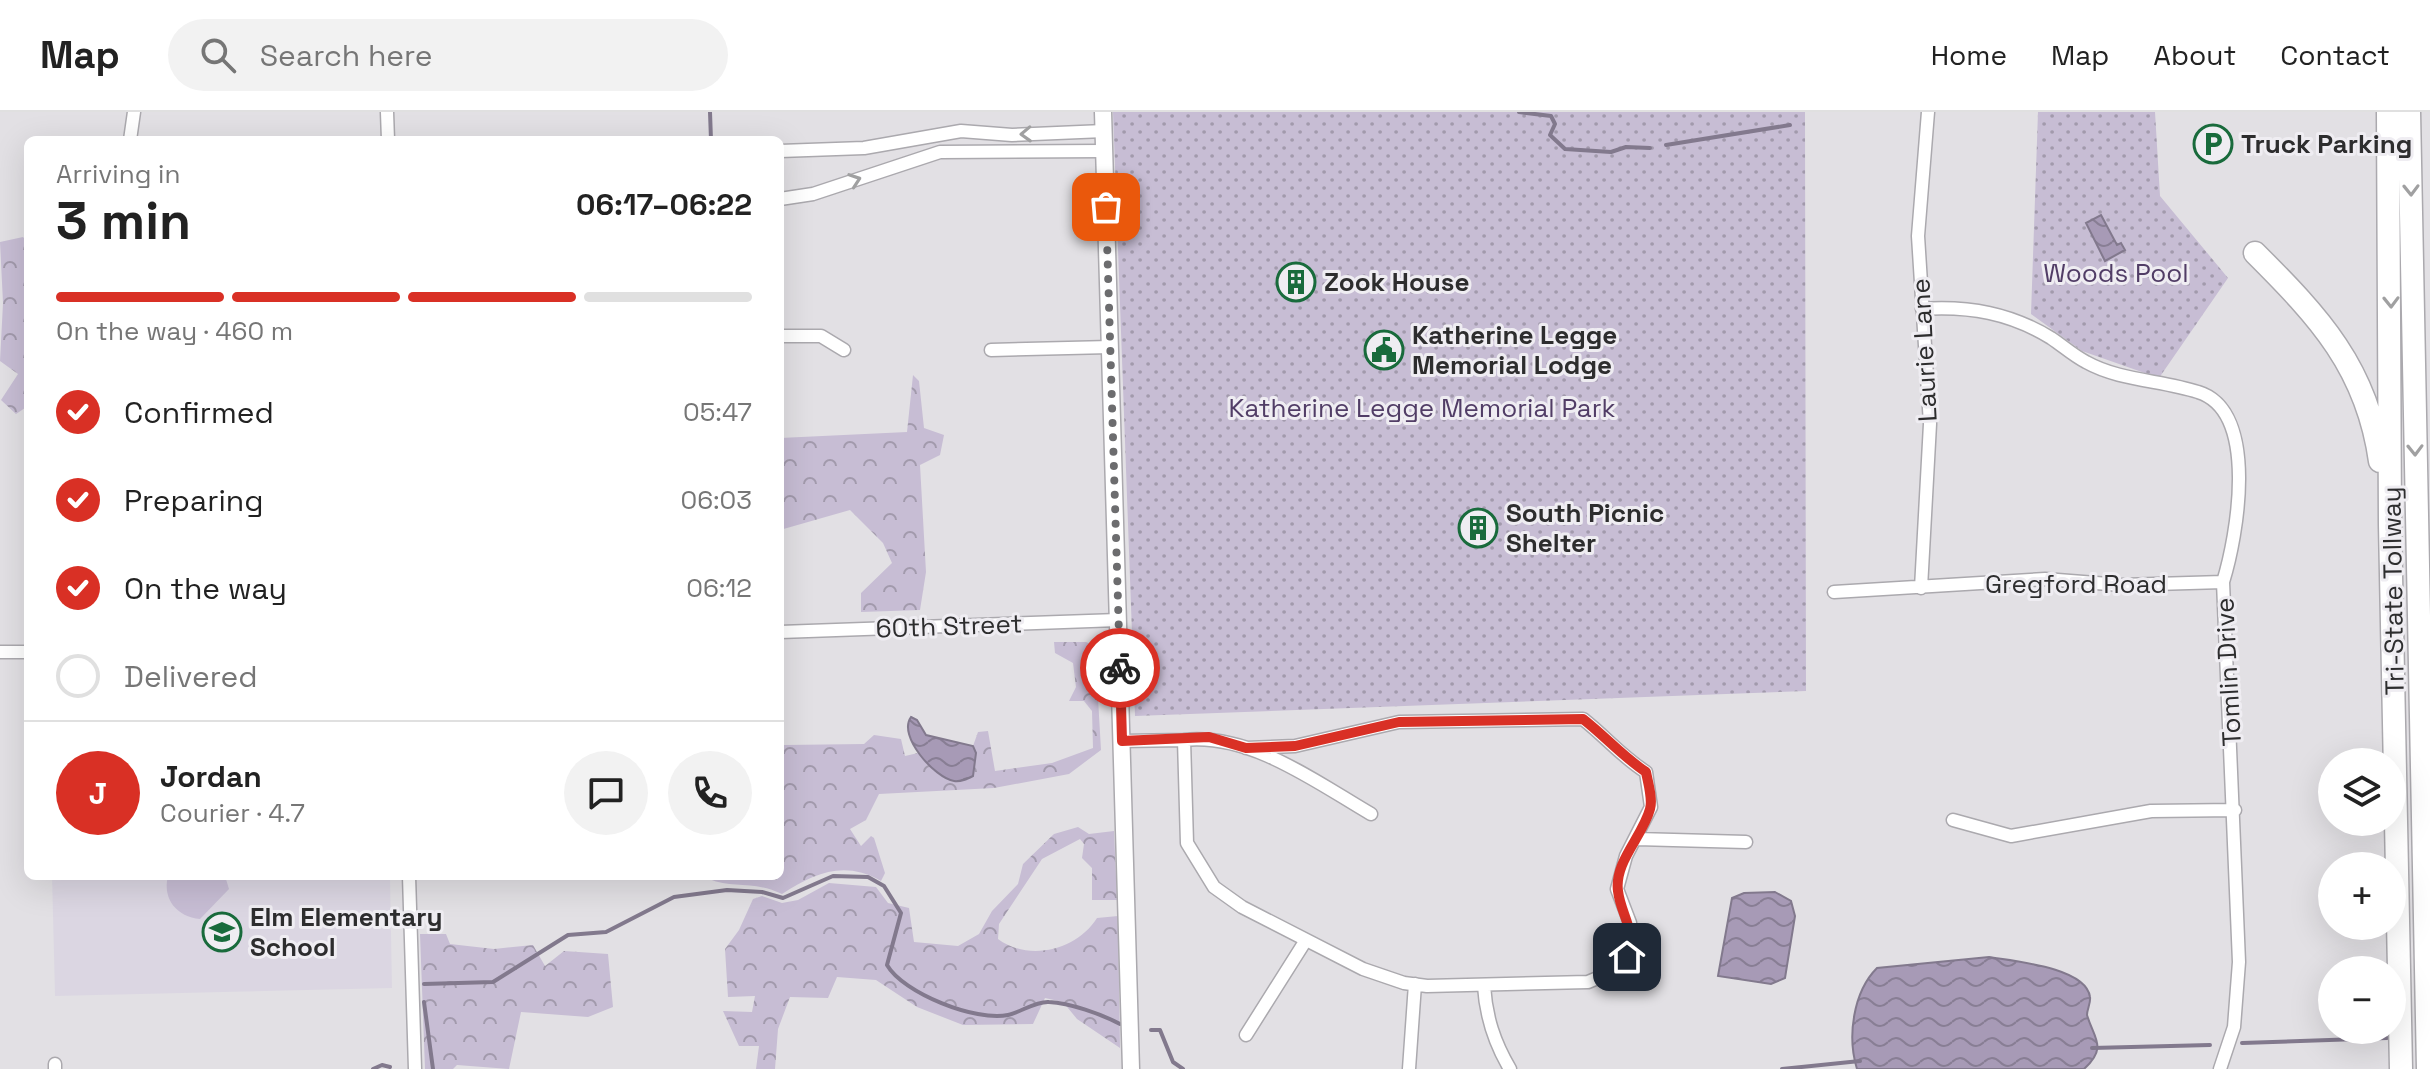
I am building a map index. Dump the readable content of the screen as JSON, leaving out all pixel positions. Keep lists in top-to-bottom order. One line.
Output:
{"streets":{"highway":["Tri-State Tollway"],"street":["Laurie Lane","Gregford Road","60th Street","Tomlin Drive"]},"crossings":[["Laurie Lane","Gregford Road"],["Laurie Lane","Tomlin Drive"],["Gregford Road","Tomlin Drive"]],"parks":["Woods Pool","Katherine Legge Memorial Park"],"places":{"parking":["Truck Parking"],"building":["Zook House","South Picnic Shelter"],"public building":["Katherine Legge Memorial Lodge"],"school or university":["Elm Elementary School"]},"page":{"header":"Map","search":"Search here","nav":["Home","Map","About","Contact"],"heading":["3 min","Arriving in","06:17–06:22"],"panel":["Jordan","Courier · 4.7"],"bar":"On the way · 460 m","list":[["Confirmed","05:47"],["Preparing","06:03"],["On the way","06:12"],"Delivered"],"map_buttons":["+","−"],"round":"J"}}
